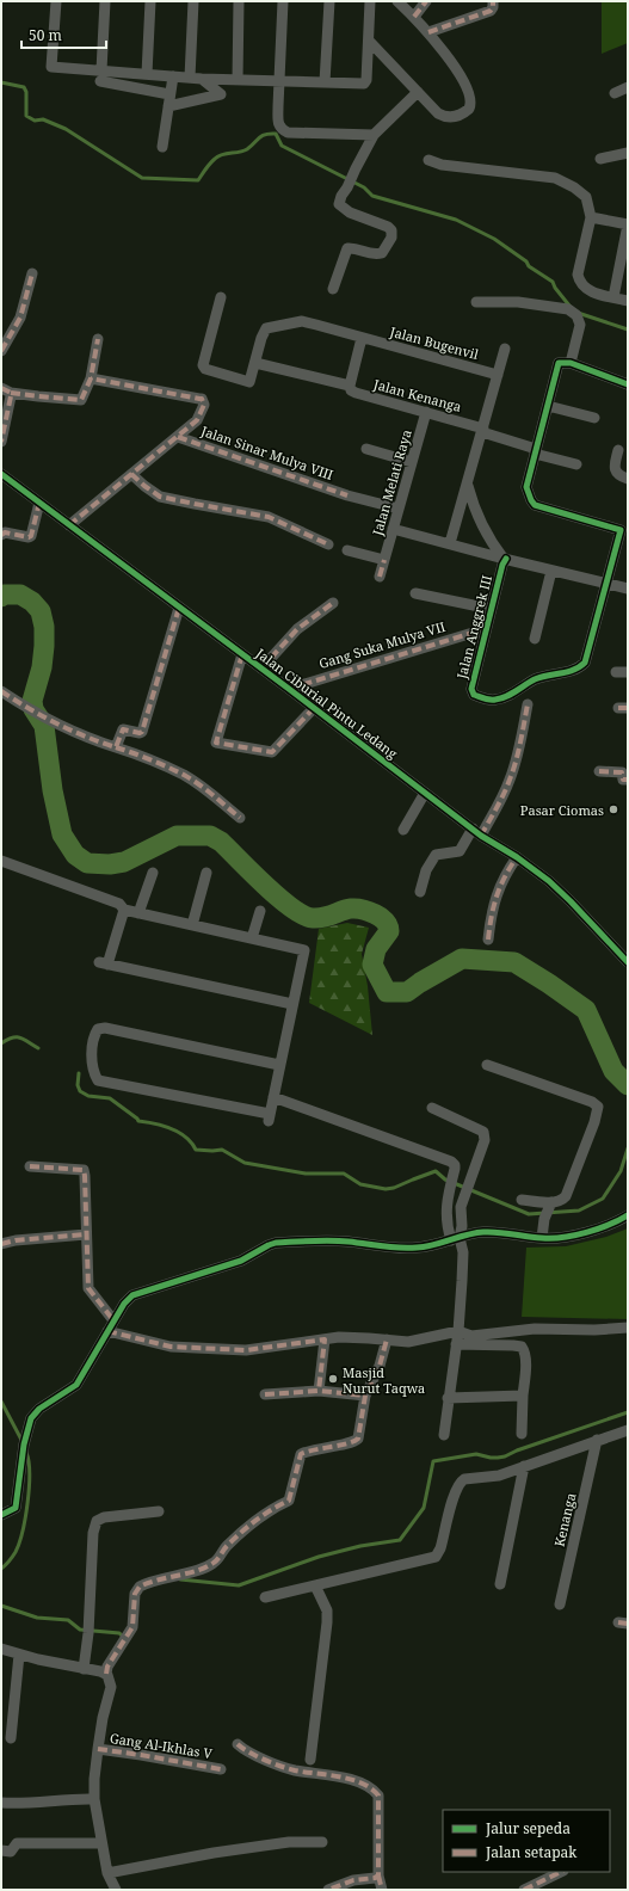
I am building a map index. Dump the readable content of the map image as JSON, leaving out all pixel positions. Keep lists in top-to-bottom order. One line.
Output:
{"streets":{"street":["Jalan Bugenvil","Jalan Kenanga","Jalan Sinar Mulya VIII","Jalan Melati Raya","Jalan Anggrek III","Gang Suka Mulya VII","Jalan Ciburial Pintu Ledang","Kenanga","Gang Al-Ikhlas V"]},"crossings":[["Jalan Bugenvil","Jalan Kenanga"],["Jalan Kenanga","Jalan Melati Raya"],["Jalan Sinar Mulya VIII","Jalan Melati Raya"],["Jalan Sinar Mulya VIII","Jalan Ciburial Pintu Ledang"],["Jalan Anggrek III","Gang Suka Mulya VII"],["Gang Suka Mulya VII","Jalan Ciburial Pintu Ledang"]],"places":["Pasar Ciomas","Masjid Nurut Taqwa"],"legend":["Jalur sepeda","Jalan setapak"],"scale_bar":"50 m"}
